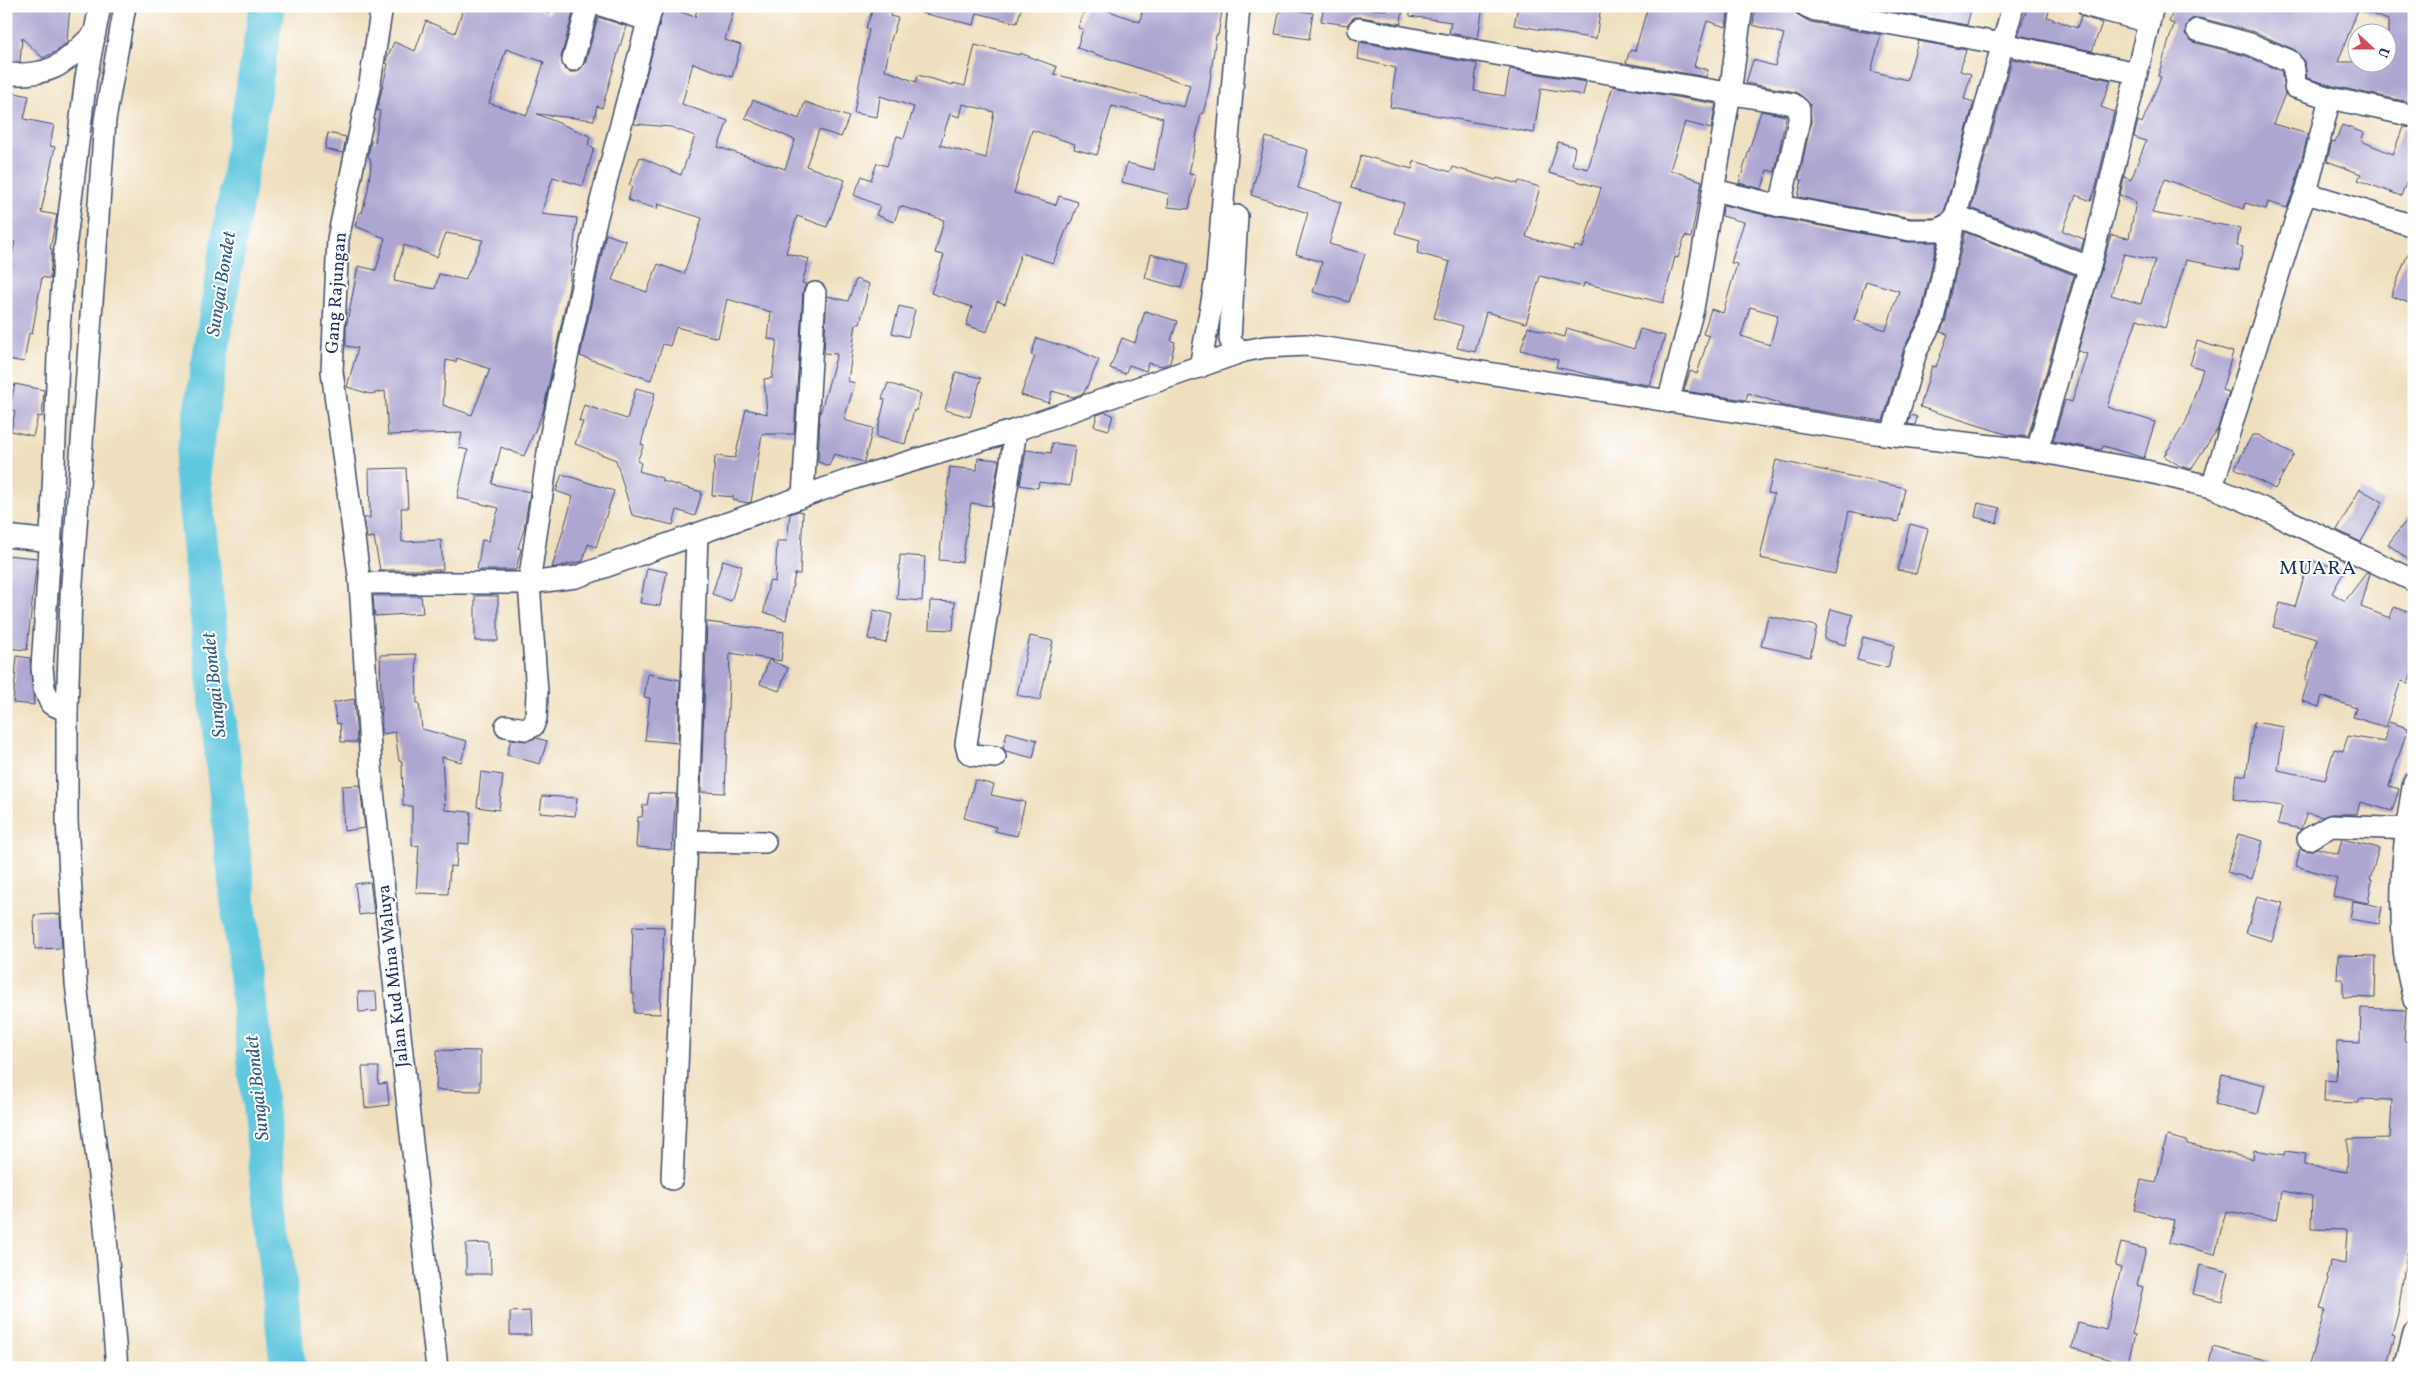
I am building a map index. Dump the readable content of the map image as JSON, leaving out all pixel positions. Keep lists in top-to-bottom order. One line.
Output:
{"streets":{"street":["Gang Rajungan","Jalan Kud Mina Waluya"]},"crossings":[["Gang Rajungan","Jalan Kud Mina Waluya"]],"districts":["MUARA"],"water":["Sungai Bondet"],"north":"right"}
